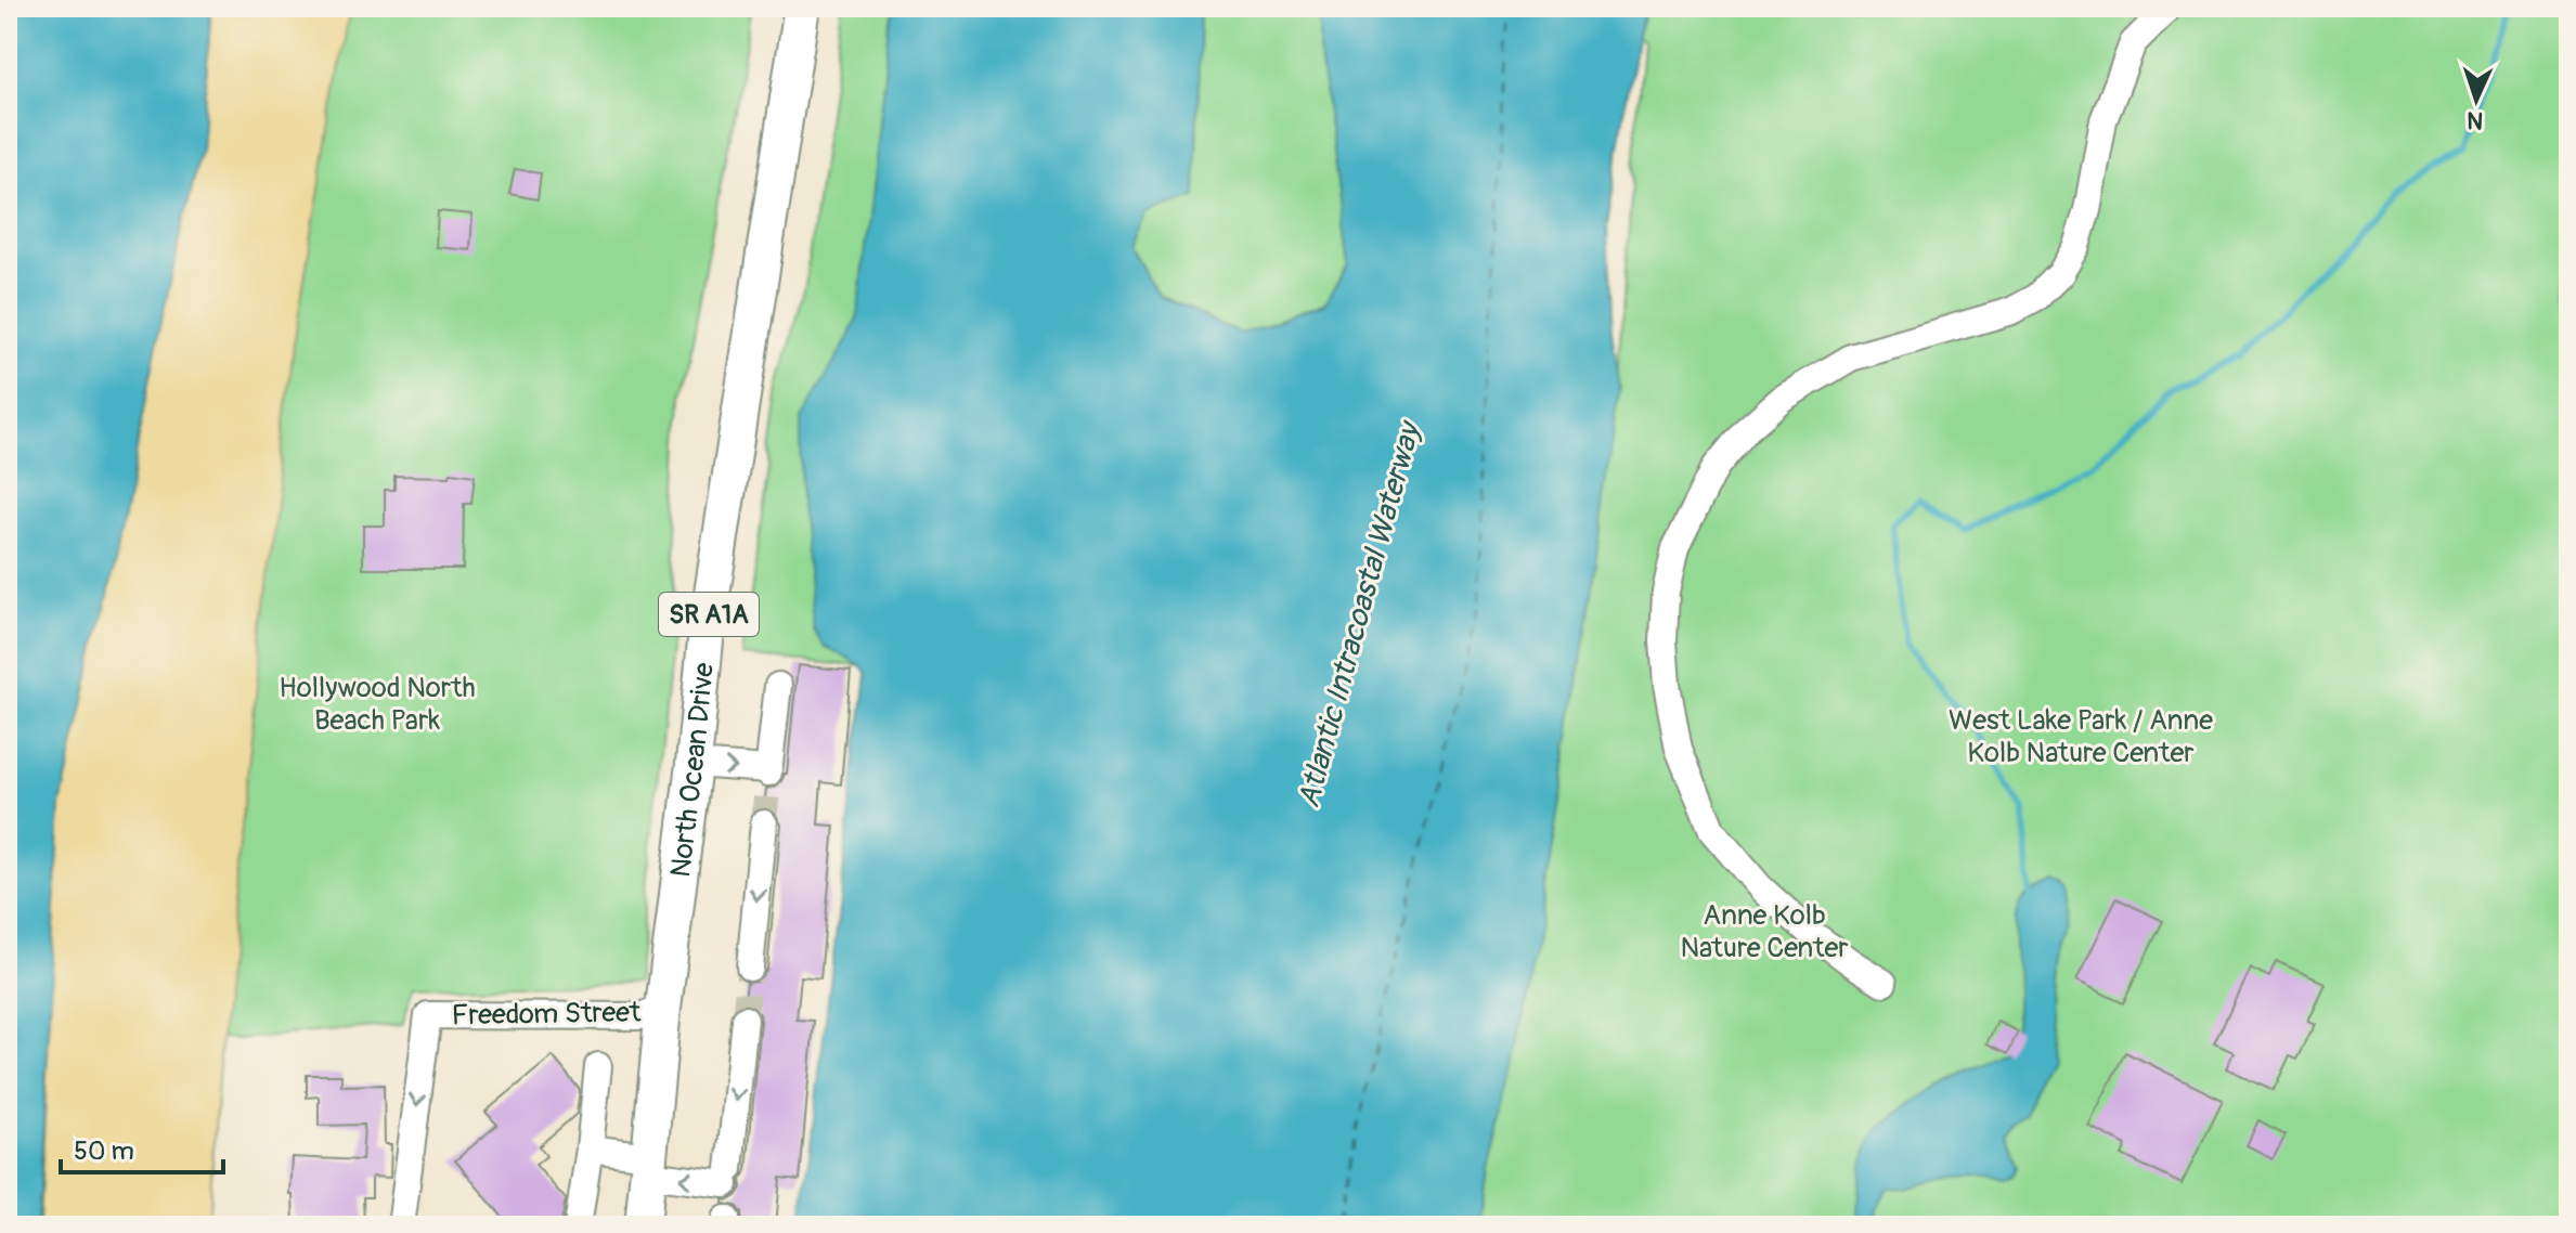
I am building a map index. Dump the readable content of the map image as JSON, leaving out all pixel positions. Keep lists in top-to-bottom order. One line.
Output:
{"streets":{"main road":["SR A1A","North Ocean Drive"],"street":["Freedom Street"]},"crossings":[["North Ocean Drive","Freedom Street"]],"water":["Atlantic Intracoastal Waterway"],"parks":["Hollywood North Beach Park","West Lake Park / Anne Kolb Nature Center","Anne Kolb Nature Center"],"scale_bar":"50 m","north":"bottom"}
